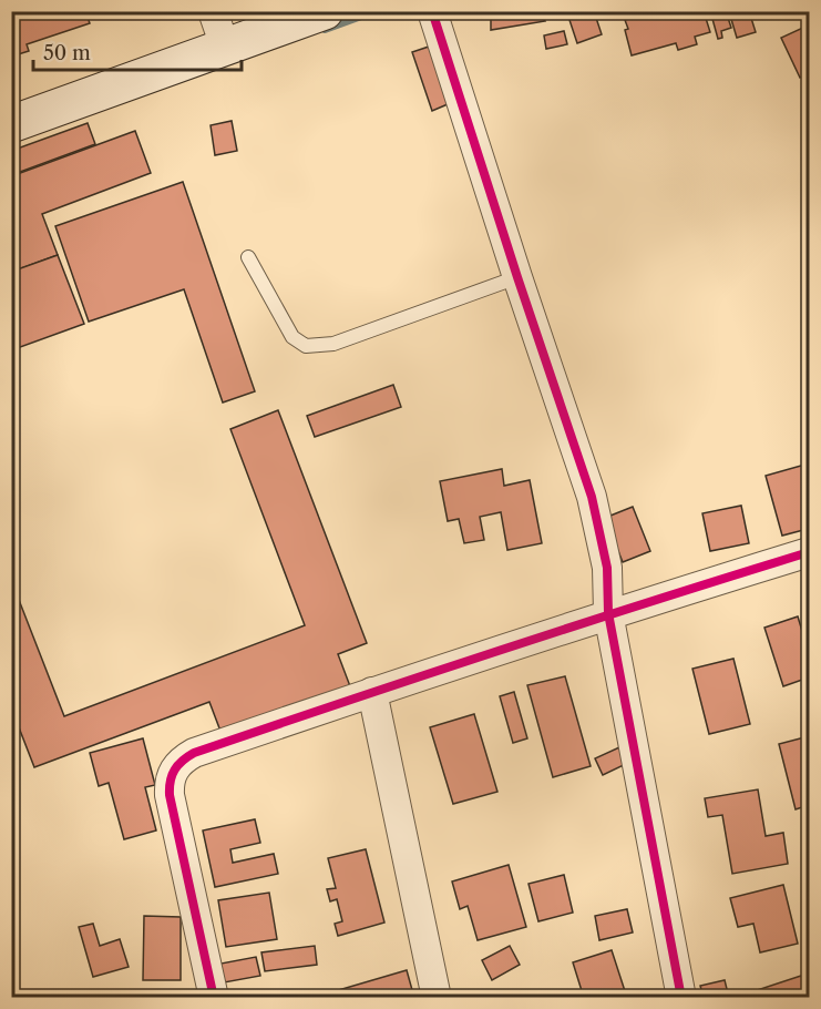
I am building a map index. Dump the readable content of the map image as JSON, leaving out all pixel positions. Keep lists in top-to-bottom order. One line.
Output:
{"scale_bar":"50 m"}
